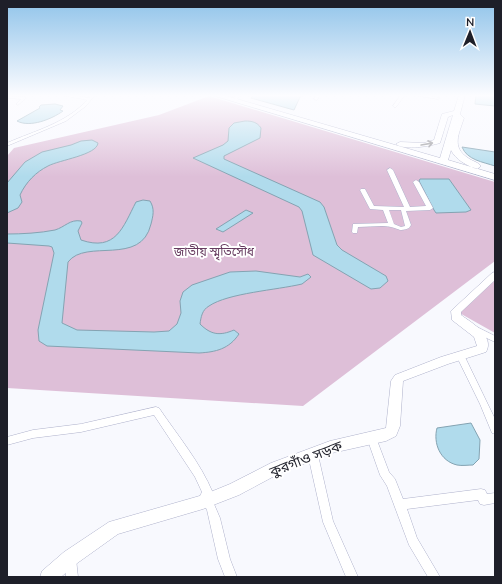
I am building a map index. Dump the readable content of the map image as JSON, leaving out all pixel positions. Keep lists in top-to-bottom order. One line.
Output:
{"streets":{"street":["কুরগাঁও সড়ক"]},"parks":["জাতীয় স্মৃতিসৌধ"],"north":"top"}
